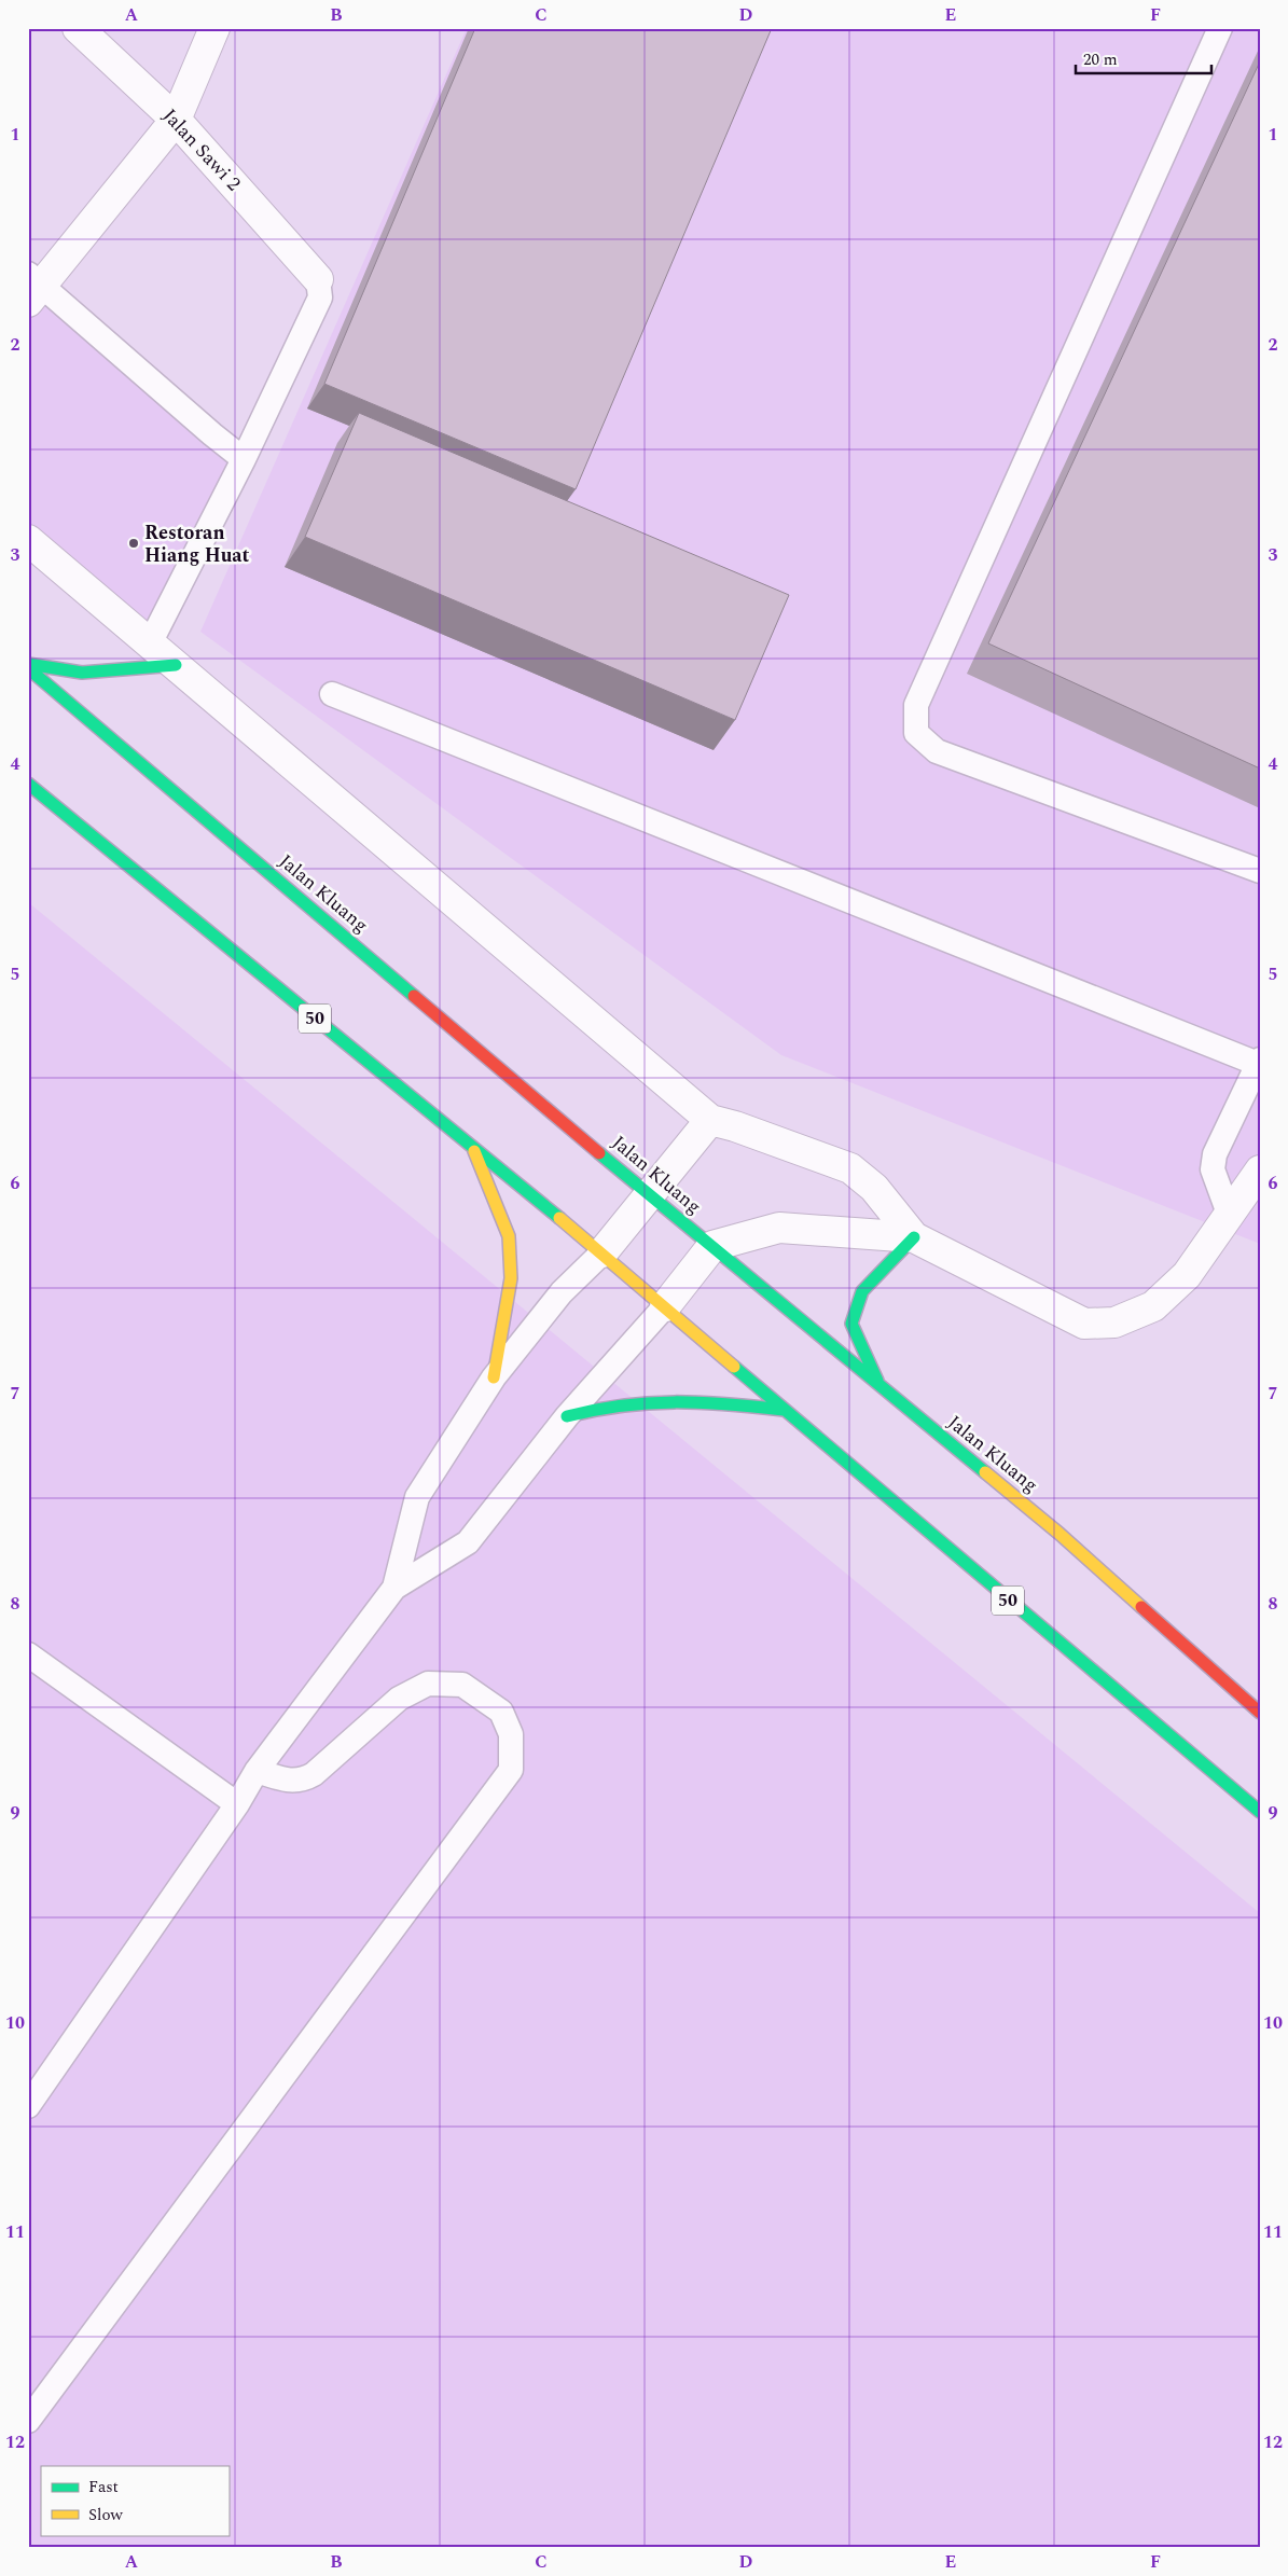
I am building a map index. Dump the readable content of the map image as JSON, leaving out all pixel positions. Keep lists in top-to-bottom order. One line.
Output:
{"streets":{"highway":["Jalan Kluang","50"],"street":["Jalan Sawi 2"]},"places":["Restoran Hiang Huat"],"legend":["Fast","Slow"],"scale_bar":"20 m","grid":{"columns":["A","B","C","D","E","F"],"rows":["1","2","3","4","5","6","7","8","9","10","11","12"]}}
